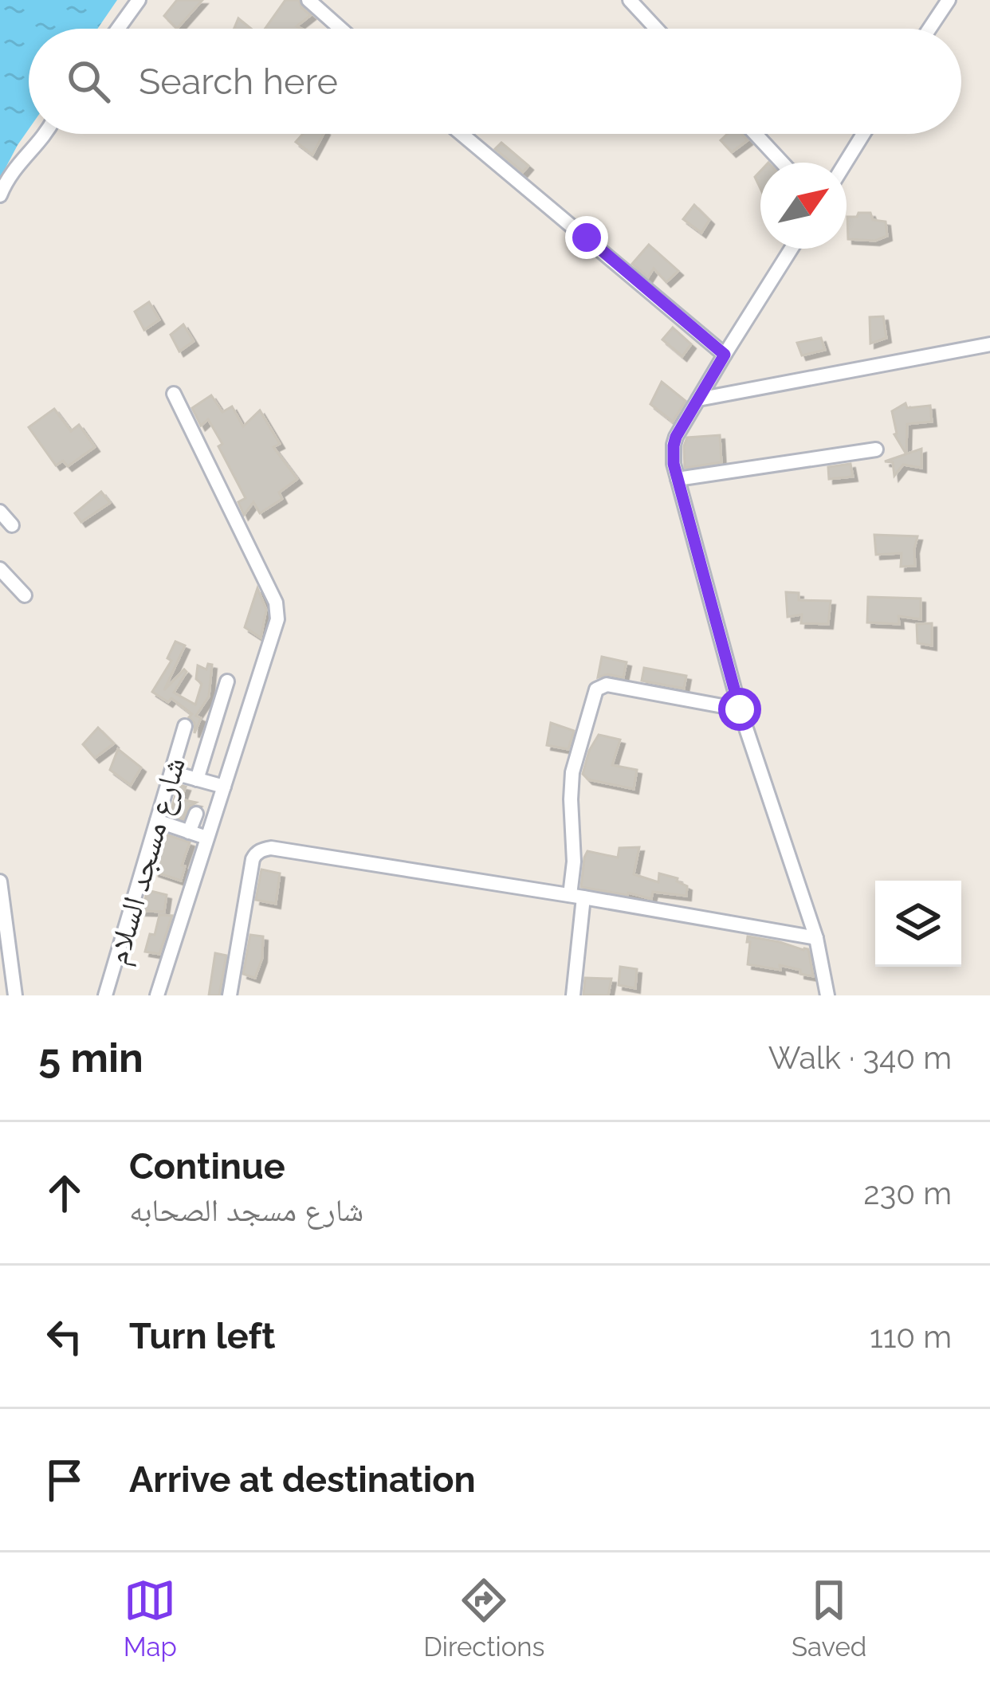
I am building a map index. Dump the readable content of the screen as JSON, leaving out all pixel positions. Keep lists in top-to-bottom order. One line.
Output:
{"streets":{"street":["شارع مسجد السلام"]},"north":"top right","page":{"search":"Search here","heading":["5 min","Walk · 340 m"],"list":[["Continue","شارع مسجد الصحابه","230 m"],["Turn left","110 m"],"Arrive at destination"],"nav":["Map","Directions","Saved"]}}
